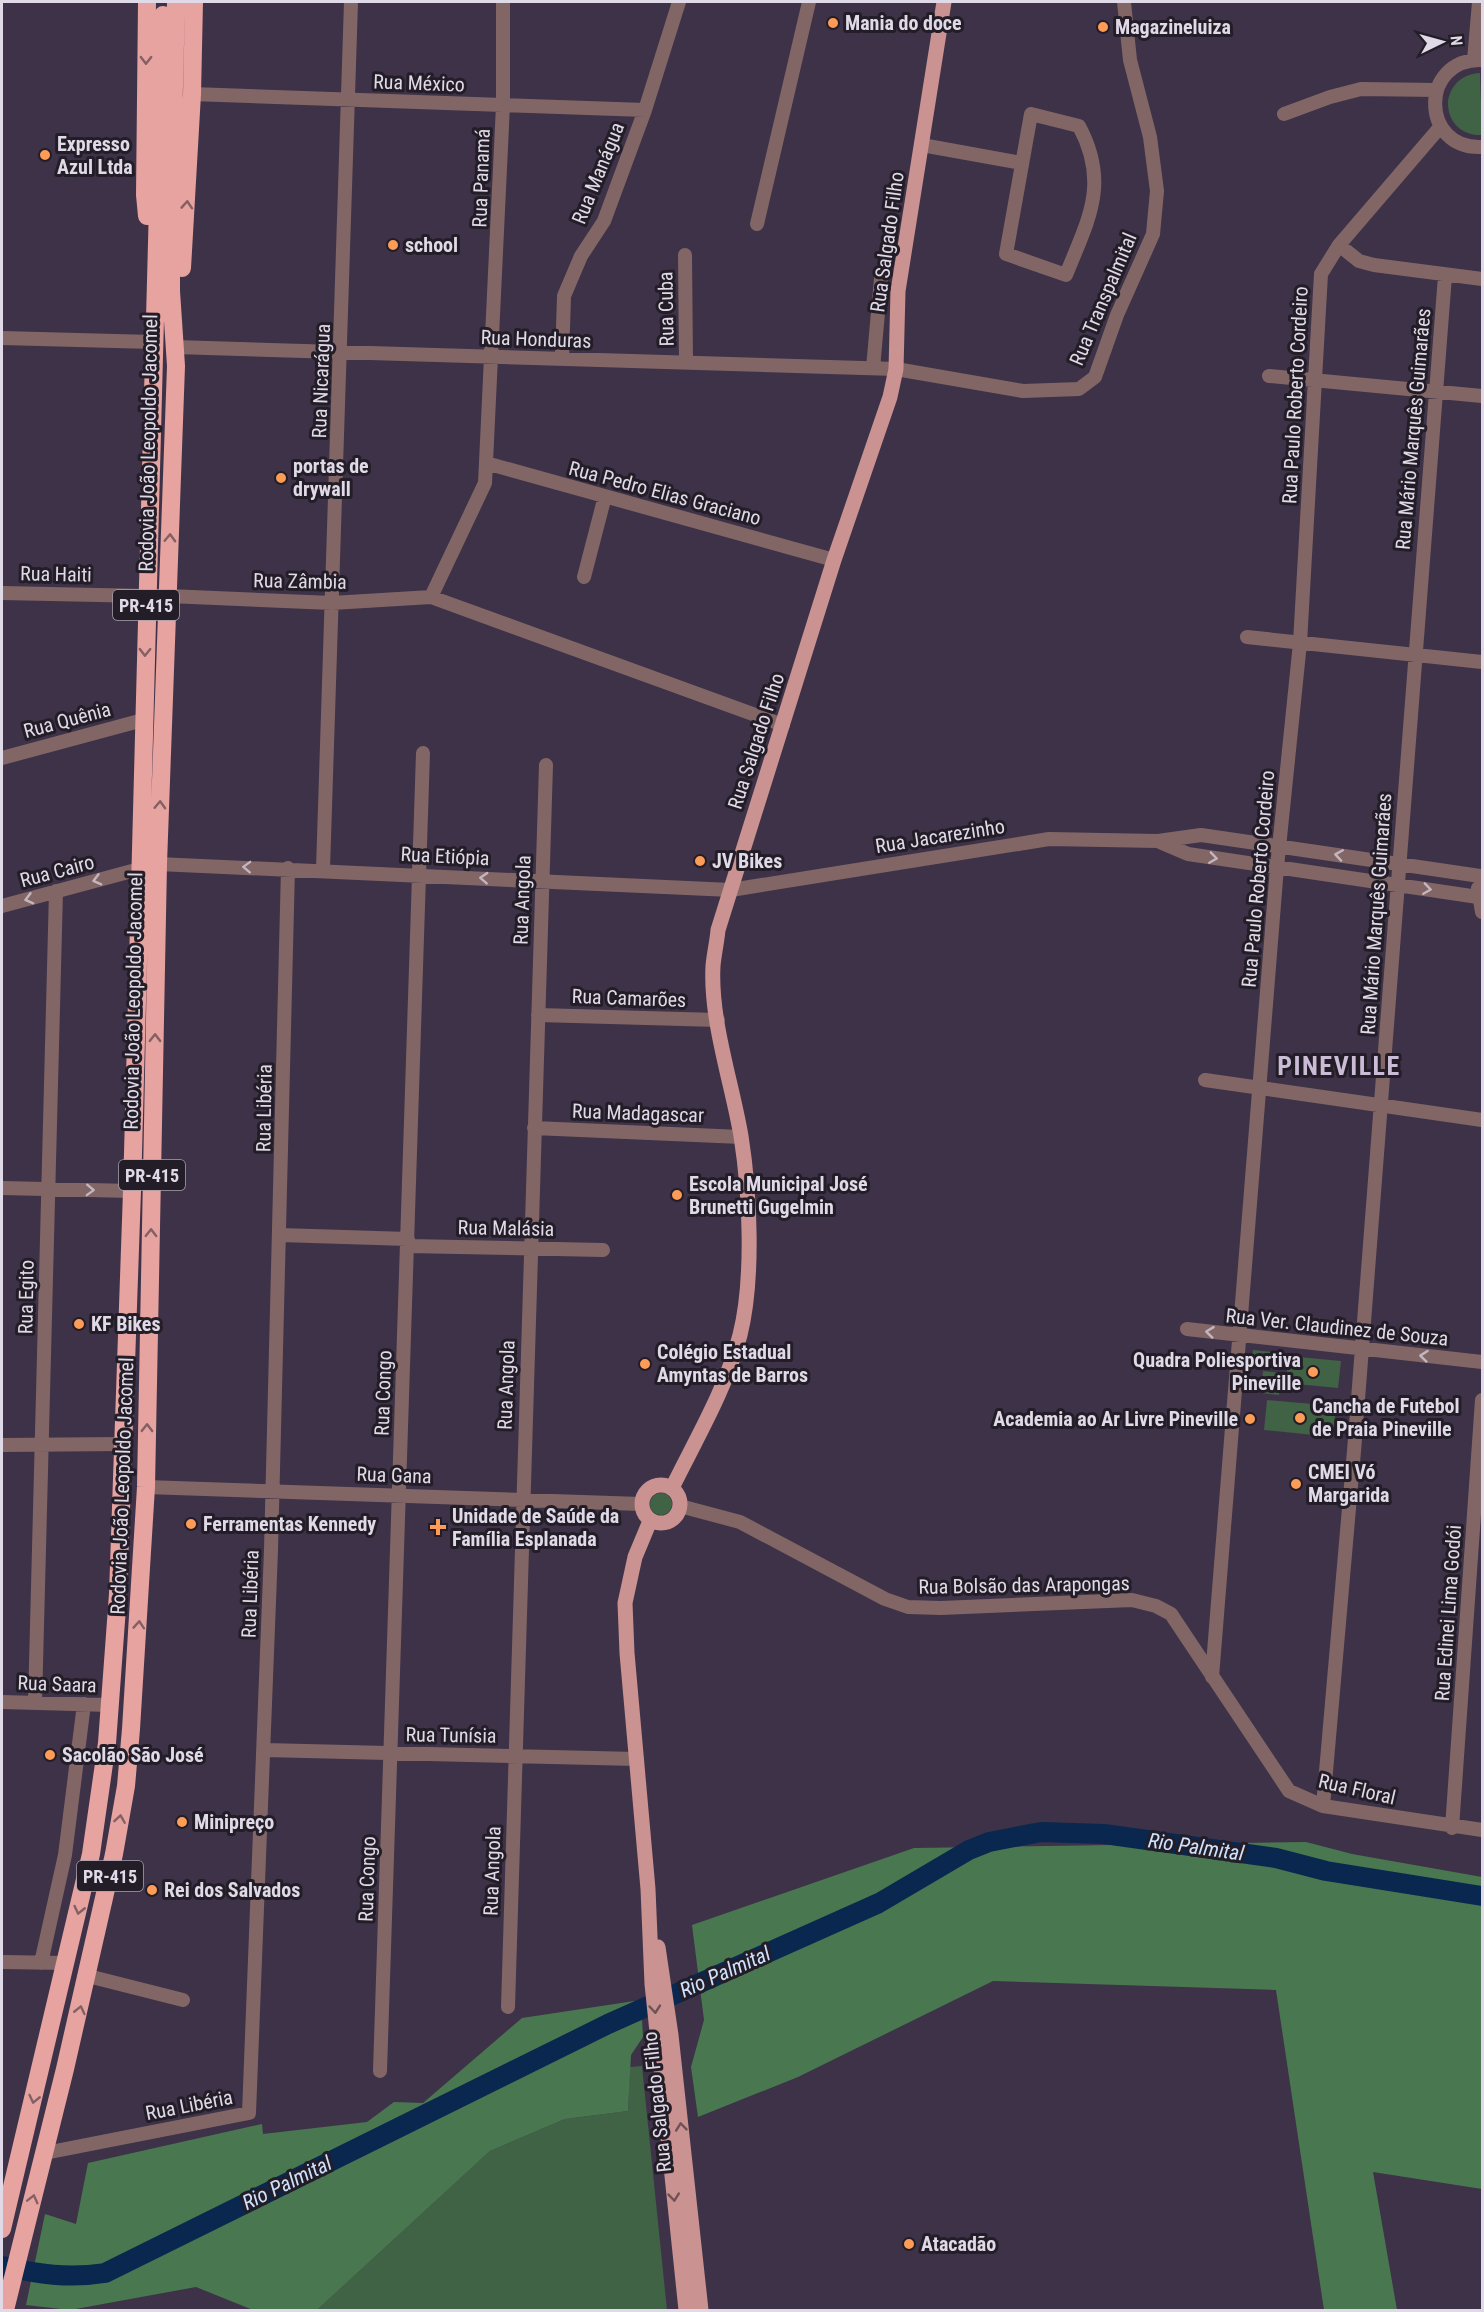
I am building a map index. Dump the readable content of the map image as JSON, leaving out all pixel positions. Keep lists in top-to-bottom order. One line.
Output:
{"streets":{"highway":["Rodovia João Leopoldo Jacomel","PR-415"],"main road":["Rua Salgado Filho"],"street":["Rua México","Rua Manágua","Rua Panamá","Rua Transpalmital","Rua Cuba","Rua Honduras","Rua Nicarágua","Rua Paulo Roberto Cordeiro","Rua Mário Marquês Guimarães","Rua Pedro Elias Graciano","Rua Haiti","Rua Zâmbia","Rua Quênia","Rua Jacarezinho","Rua Etiópia","Rua Cairo","Rua Angola","Rua Camarões","Rua Libéria","Rua Madagascar","Rua Malásia","Rua Egito","Rua Ver. Claudinez de Souza","Rua Congo","Rua Gana","Rua Bolsão das Arapongas","Rua Edinei Lima Godói","Rua Saara","Rua Tunísia","Rua Floral"]},"crossings":[["Rua México","Rua Manágua"],["Rua México","Rua Panamá"],["Rua México","Rua Nicarágua"],["Rua Manágua","Rua Honduras"],["Rua Panamá","Rua Honduras"],["Rua Salgado Filho","Rua Transpalmital"],["Rua Salgado Filho","Rua Honduras"],["Rua Salgado Filho","Rua Pedro Elias Graciano"],["Rua Salgado Filho","Rua Jacarezinho"],["Rua Salgado Filho","Rua Etiópia"],["Rua Salgado Filho","Rua Camarões"],["Rua Salgado Filho","Rua Madagascar"],["Rua Salgado Filho","Rua Gana"],["Rua Salgado Filho","Rua Bolsão das Arapongas"],["Rua Salgado Filho","Rua Tunísia"],["Rua Transpalmital","Rua Honduras"],["Rua Cuba","Rua Honduras"],["Rua Honduras","Rua Nicarágua"],["Rua Honduras","Rodovia João Leopoldo Jacomel"],["Rua Nicarágua","Rua Zâmbia"],["Rua Nicarágua","Rua Etiópia"],["Rua Paulo Roberto Cordeiro","Rua Jacarezinho"],["Rua Paulo Roberto Cordeiro","Rua Ver. Claudinez de Souza"],["Rua Paulo Roberto Cordeiro","Rua Bolsão das Arapongas"],["Rua Paulo Roberto Cordeiro","Rua Floral"],["Rua Mário Marquês Guimarães","Rua Jacarezinho"],["Rua Mário Marquês Guimarães","Rua Ver. Claudinez de Souza"],["Rua Mário Marquês Guimarães","Rua Floral"],["Rodovia João Leopoldo Jacomel","Rua Haiti"],["Rodovia João Leopoldo Jacomel","Rua Zâmbia"],["Rodovia João Leopoldo Jacomel","Rua Quênia"],["Rodovia João Leopoldo Jacomel","Rua Etiópia"],["Rodovia João Leopoldo Jacomel","Rua Cairo"],["Rodovia João Leopoldo Jacomel","Rua Libéria"],["Rodovia João Leopoldo Jacomel","Rua Gana"],["Rodovia João Leopoldo Jacomel","Rua Saara"],["Rua Jacarezinho","Rua Etiópia"],["Rua Etiópia","Rua Cairo"],["Rua Etiópia","Rua Angola"],["Rua Etiópia","Rua Libéria"],["Rua Etiópia","Rua Congo"],["Rua Cairo","Rua Egito"],["Rua Angola","Rua Camarões"],["Rua Angola","Rua Madagascar"],["Rua Angola","Rua Malásia"],["Rua Angola","Rua Gana"],["Rua Angola","Rua Tunísia"],["Rua Libéria","Rua Malásia"],["Rua Libéria","Rua Gana"],["Rua Libéria","Rua Tunísia"],["Rua Malásia","Rua Congo"],["Rua Egito","Rua Saara"],["Rua Congo","Rua Gana"],["Rua Congo","Rua Tunísia"],["Rua Gana","Rua Bolsão das Arapongas"],["Rua Bolsão das Arapongas","Rua Floral"],["Rua Edinei Lima Godói","Rua Floral"]],"one_way":["Rua Etiópia","Rua Cairo","Rua Ver. Claudinez de Souza"],"districts":["PINEVILLE"],"water":["Rio Palmital"],"places":{"other":["Mania do doce","Magazineluiza","Expresso Azul Ltda","school","portas de drywall","JV Bikes","Escola Municipal José Brunetti Gugelmin","KF Bikes","Colégio Estadual Amyntas de Barros","Quadra Poliesportiva Pineville","Cancha de Futebol de Praia Pineville","Academia ao Ar Livre Pineville","CMEI Vó Margarida","Ferramentas Kennedy","Sacolão São José","Minipreço","Rei dos Salvados","Atacadão"],"health":["Unidade de Saúde da Família Esplanada"]},"north":"right"}
